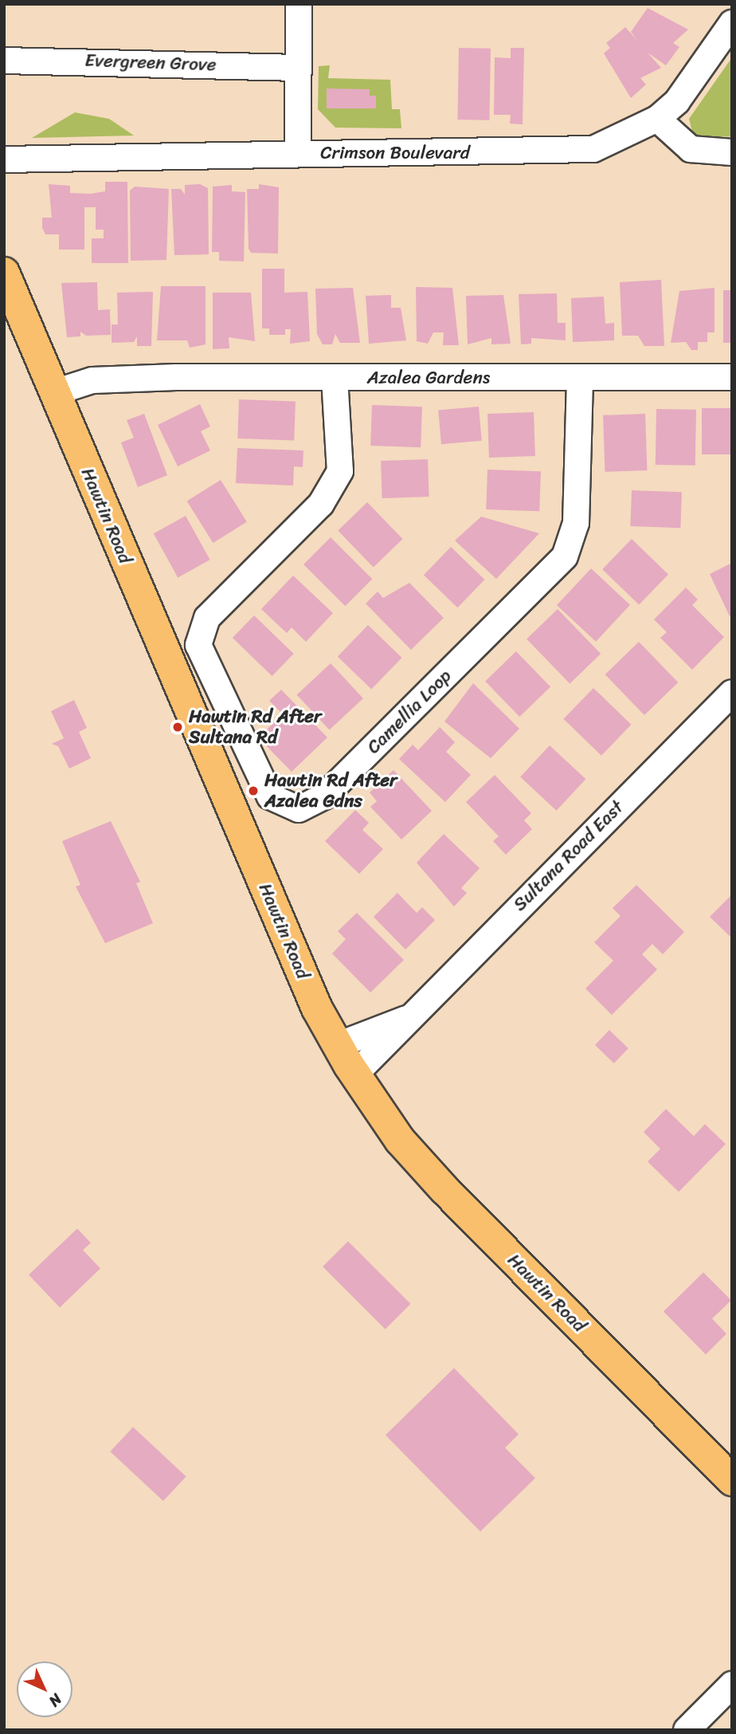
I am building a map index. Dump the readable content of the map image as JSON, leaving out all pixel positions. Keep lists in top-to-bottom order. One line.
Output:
{"streets":{"main road":["Hawtin Road"],"street":["Evergreen Grove","Crimson Boulevard","Azalea Gardens","Camellia Loop","Sultana Road East"]},"crossings":[["Azalea Gardens","Hawtin Road"],["Azalea Gardens","Camellia Loop"],["Hawtin Road","Sultana Road East"]],"places":["Hawtin Rd After Sultana Rd","Hawtin Rd After Azalea Gdns"],"north":"bottom right"}
